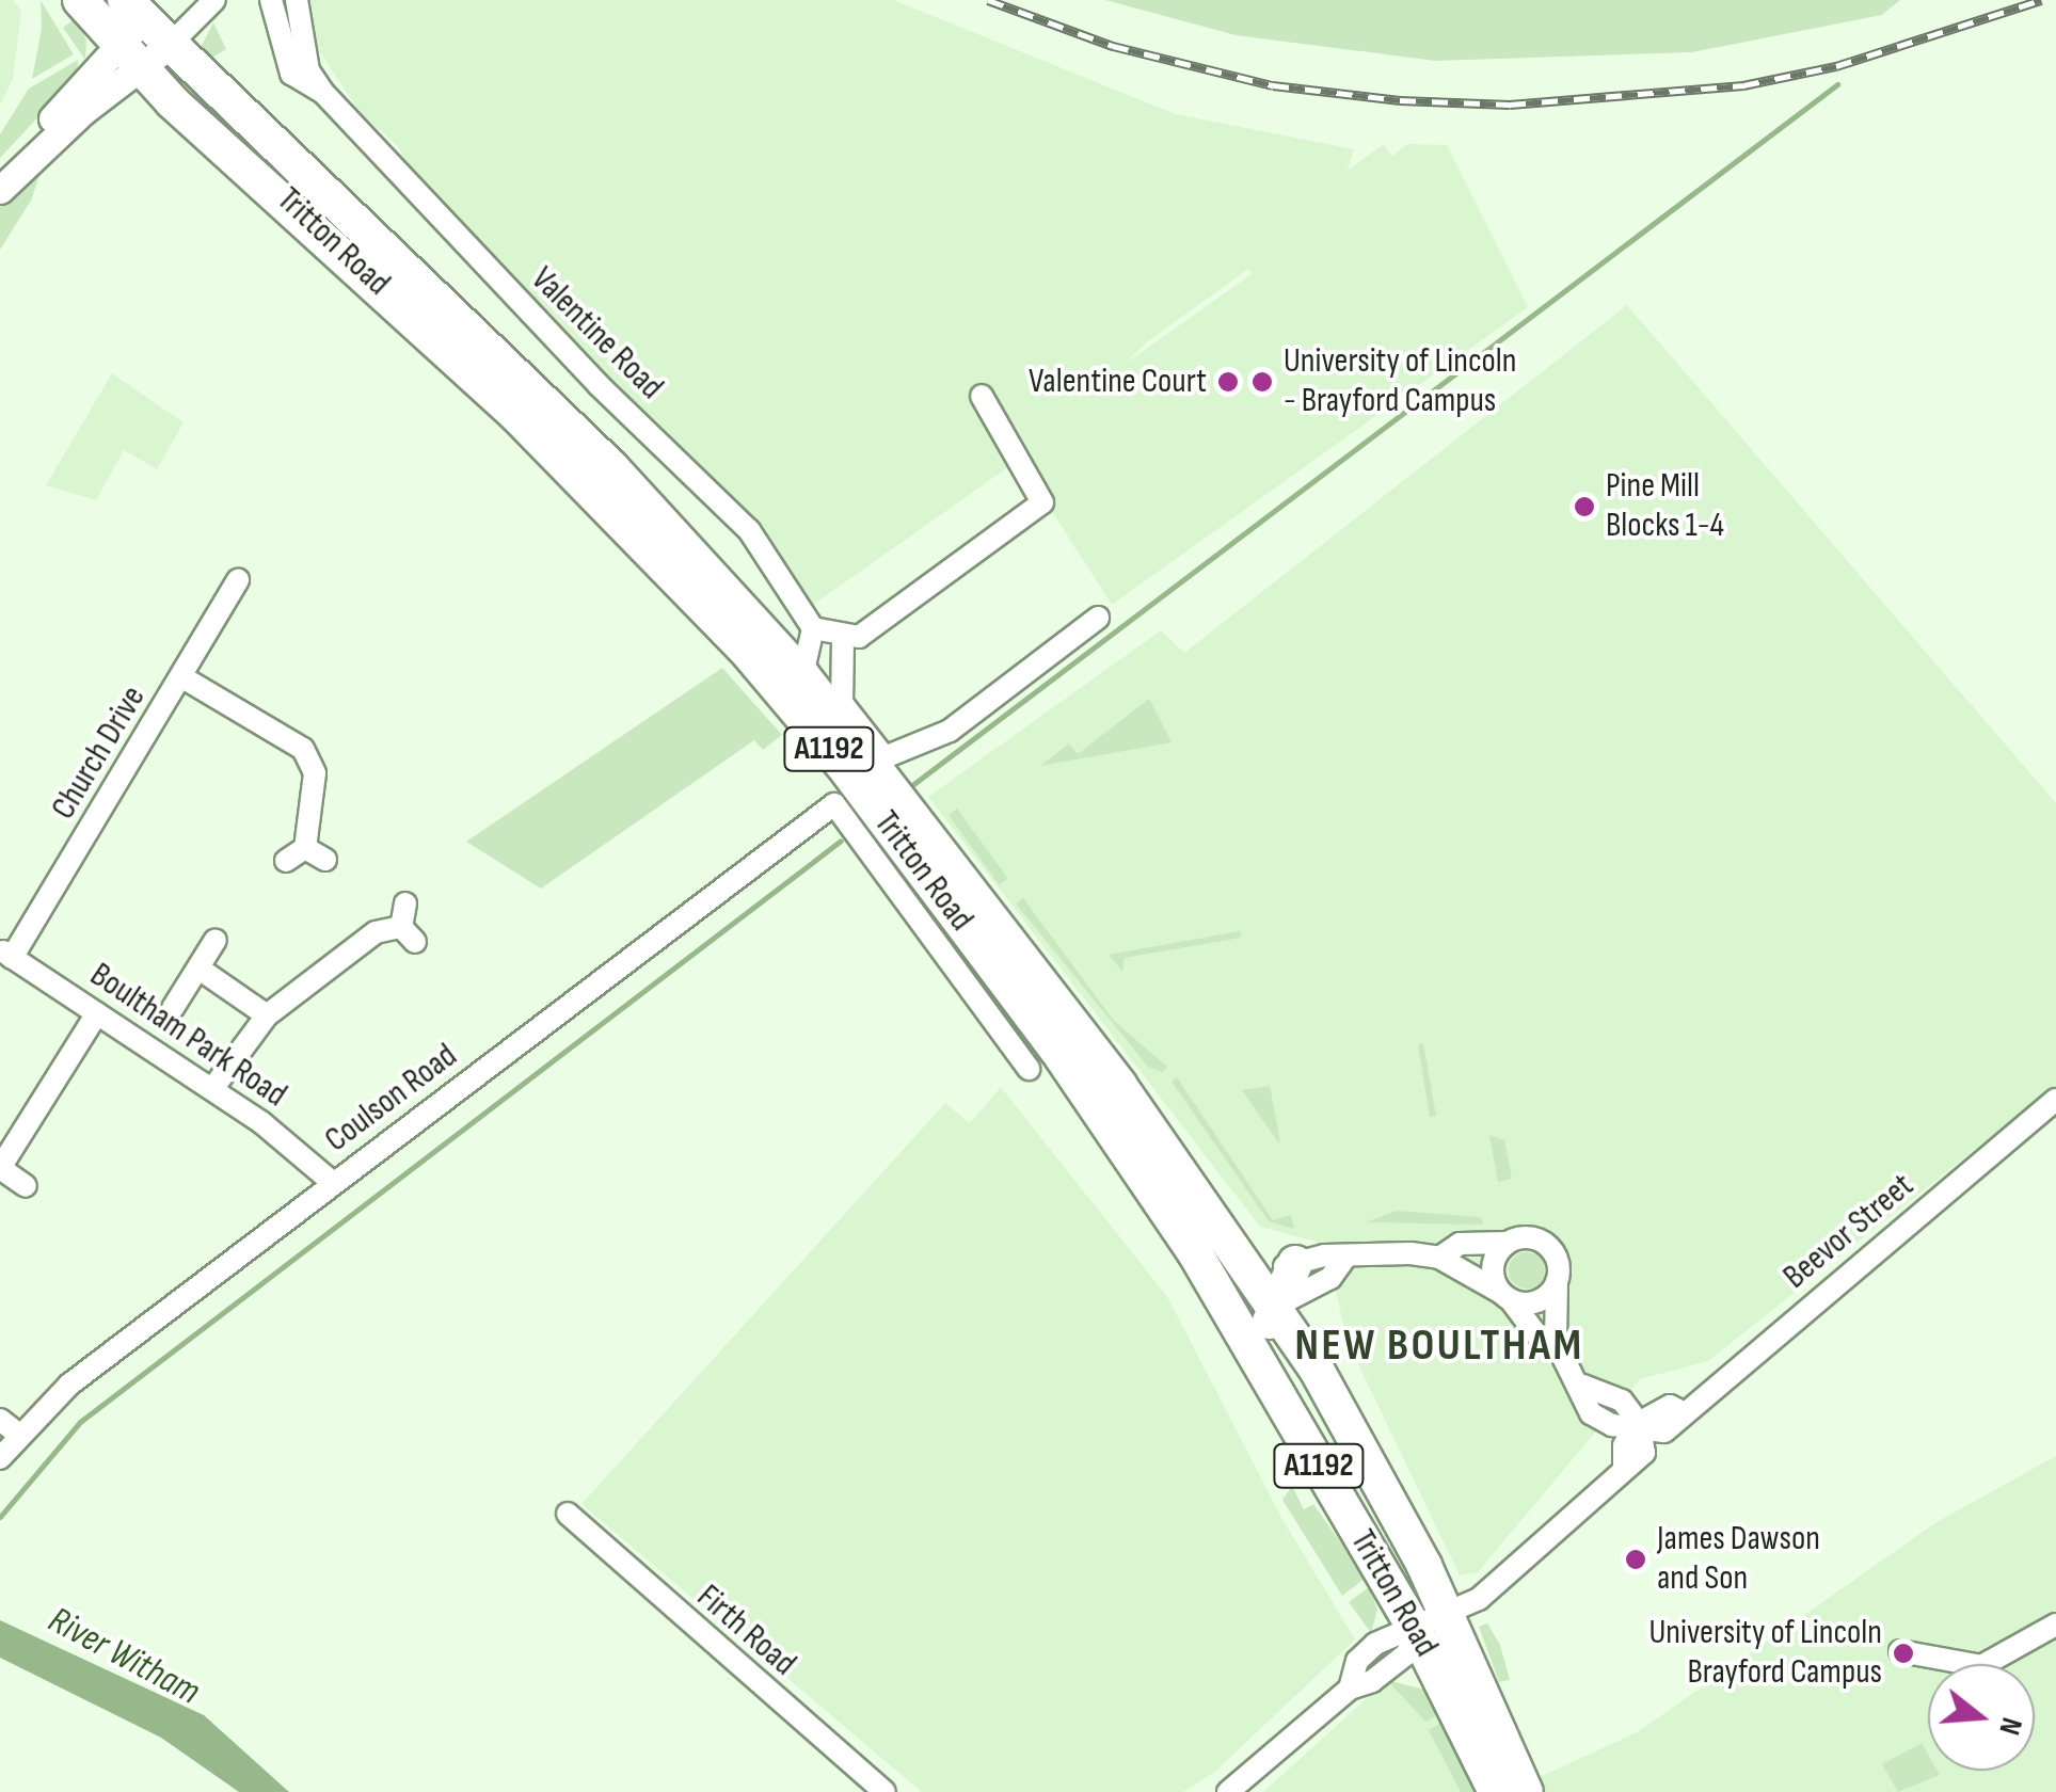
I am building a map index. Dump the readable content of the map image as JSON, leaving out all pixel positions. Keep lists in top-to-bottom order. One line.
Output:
{"streets":{"main road":["Tritton Road","A1192"],"street":["Valentine Road","Church Drive","Boultham Park Road","Coulson Road","Beevor Street","Firth Road"]},"crossings":[["Church Drive","Boultham Park Road"],["Boultham Park Road","Coulson Road"]],"districts":["NEW BOULTHAM"],"water":["River Witham"],"places":["Valentine Court","University of Lincoln - Brayford Campus","Pine Mill Blocks 1-4","James Dawson and Son","University of Lincoln Brayford Campus"],"north":"right"}
